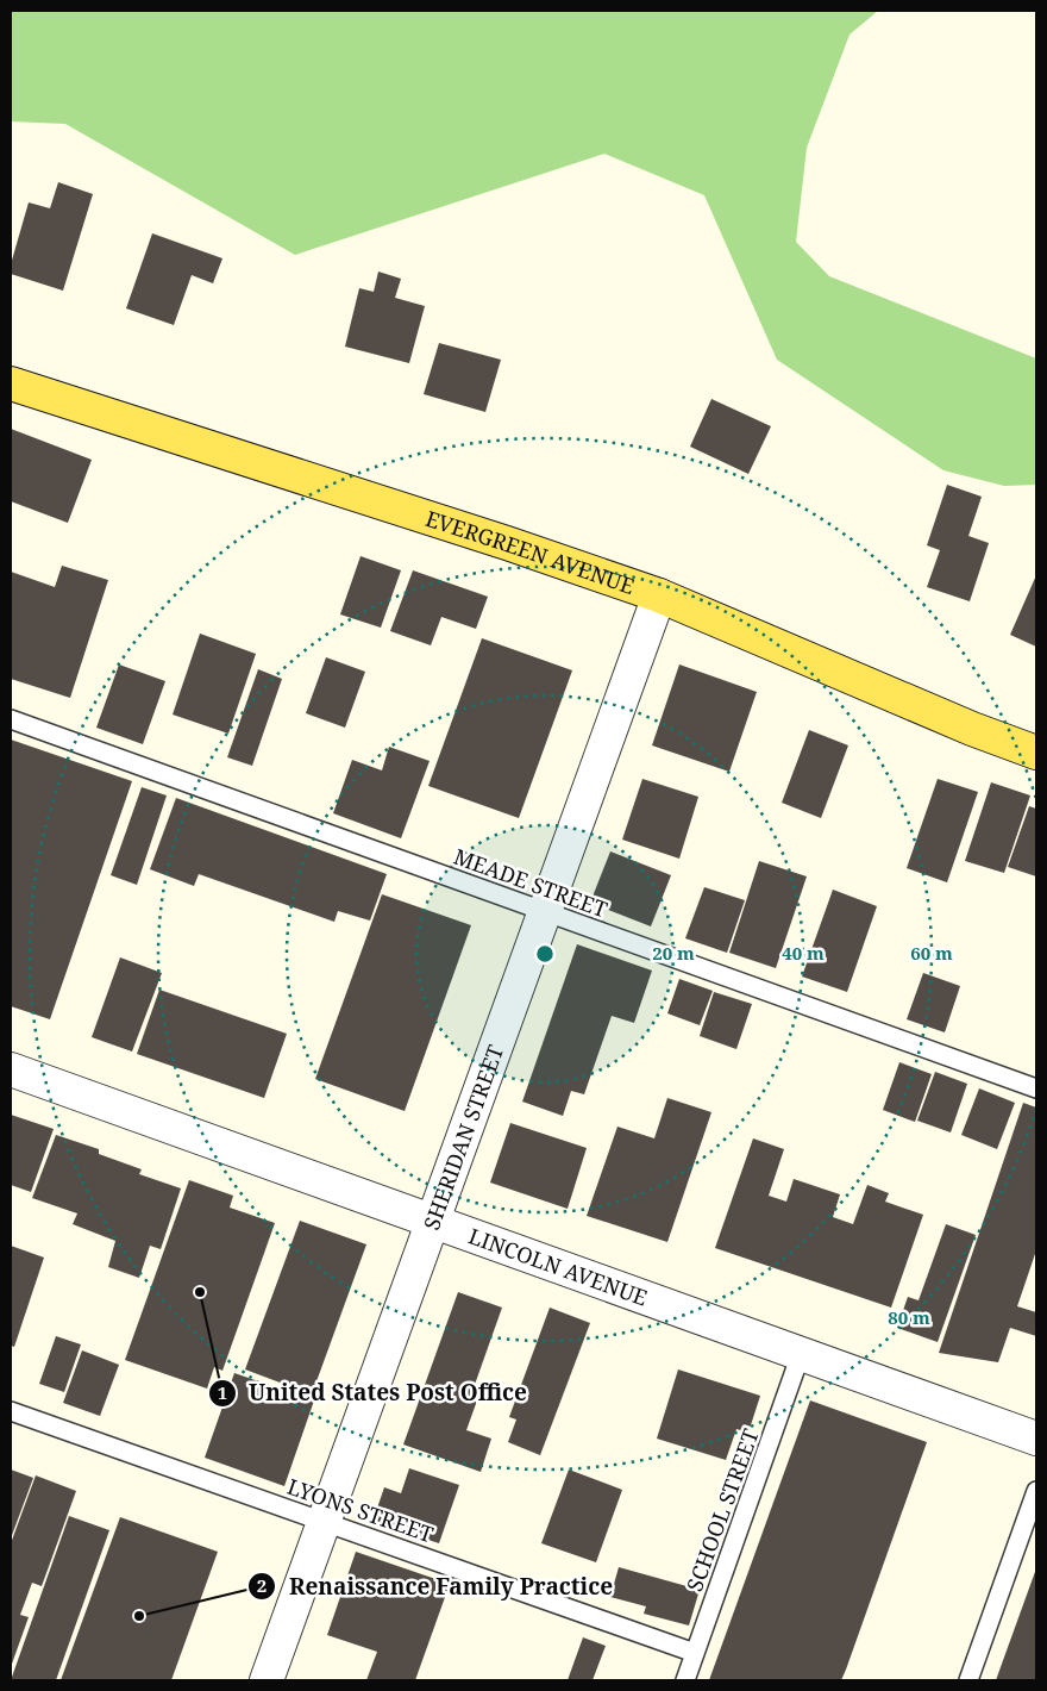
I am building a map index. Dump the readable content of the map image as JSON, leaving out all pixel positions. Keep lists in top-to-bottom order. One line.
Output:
{"streets":{"main road":["EVERGREEN AVENUE"],"street":["SHERIDAN STREET","LINCOLN AVENUE"],"lane":["MEADE STREET","LYONS STREET","SCHOOL STREET"]},"crossings":[["EVERGREEN AVENUE","SHERIDAN STREET"],["MEADE STREET","SHERIDAN STREET"],["SHERIDAN STREET","LINCOLN AVENUE"],["SHERIDAN STREET","LYONS STREET"],["LINCOLN AVENUE","SCHOOL STREET"],["LYONS STREET","SCHOOL STREET"]],"places":["United States Post Office","Renaissance Family Practice"],"rings":["20 m","40 m","60 m","80 m"]}
